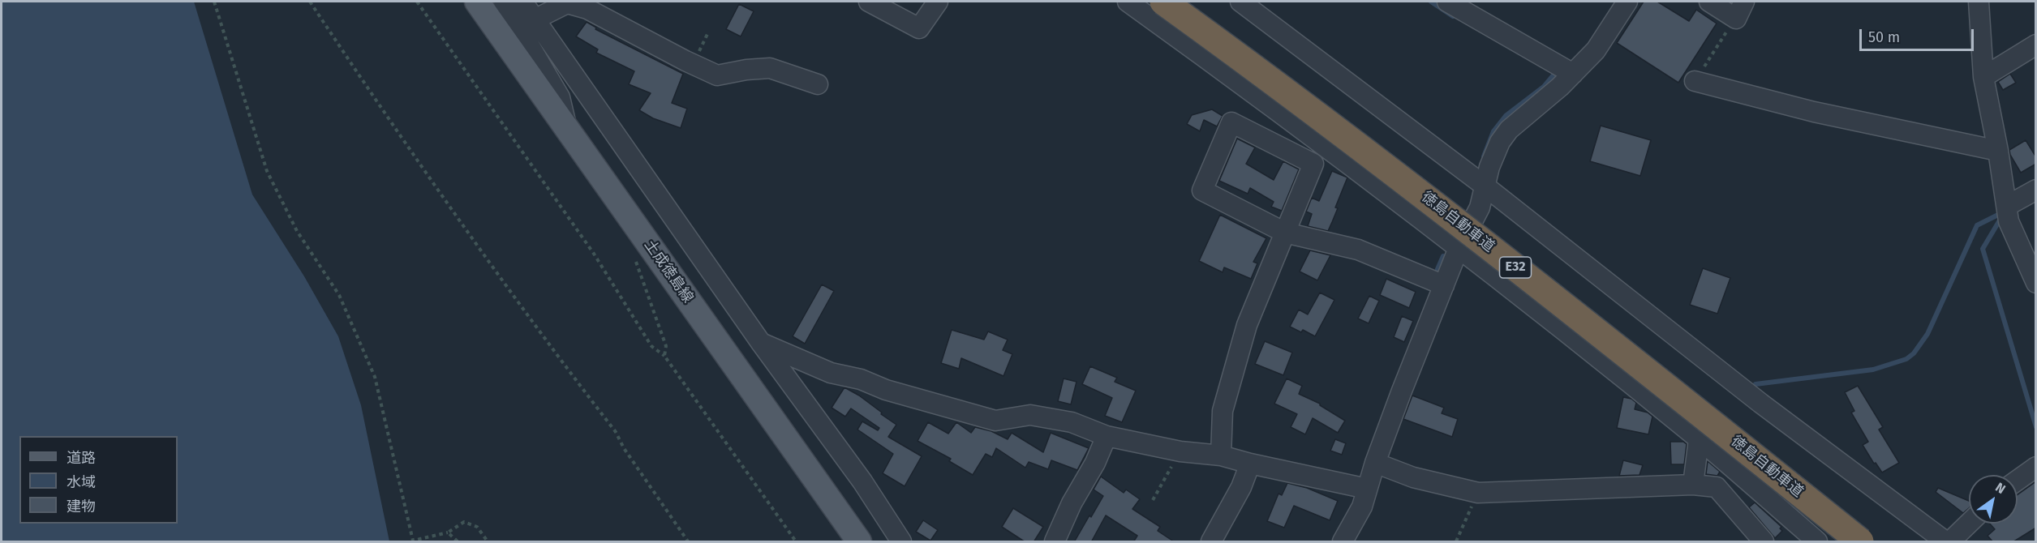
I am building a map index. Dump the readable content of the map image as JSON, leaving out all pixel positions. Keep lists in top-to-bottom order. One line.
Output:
{"streets":{"highway":["徳島自動車道","E32"],"main road":["土成徳島線"]},"legend":["道路","水域","建物"],"scale_bar":"50 m","north":"top right"}
